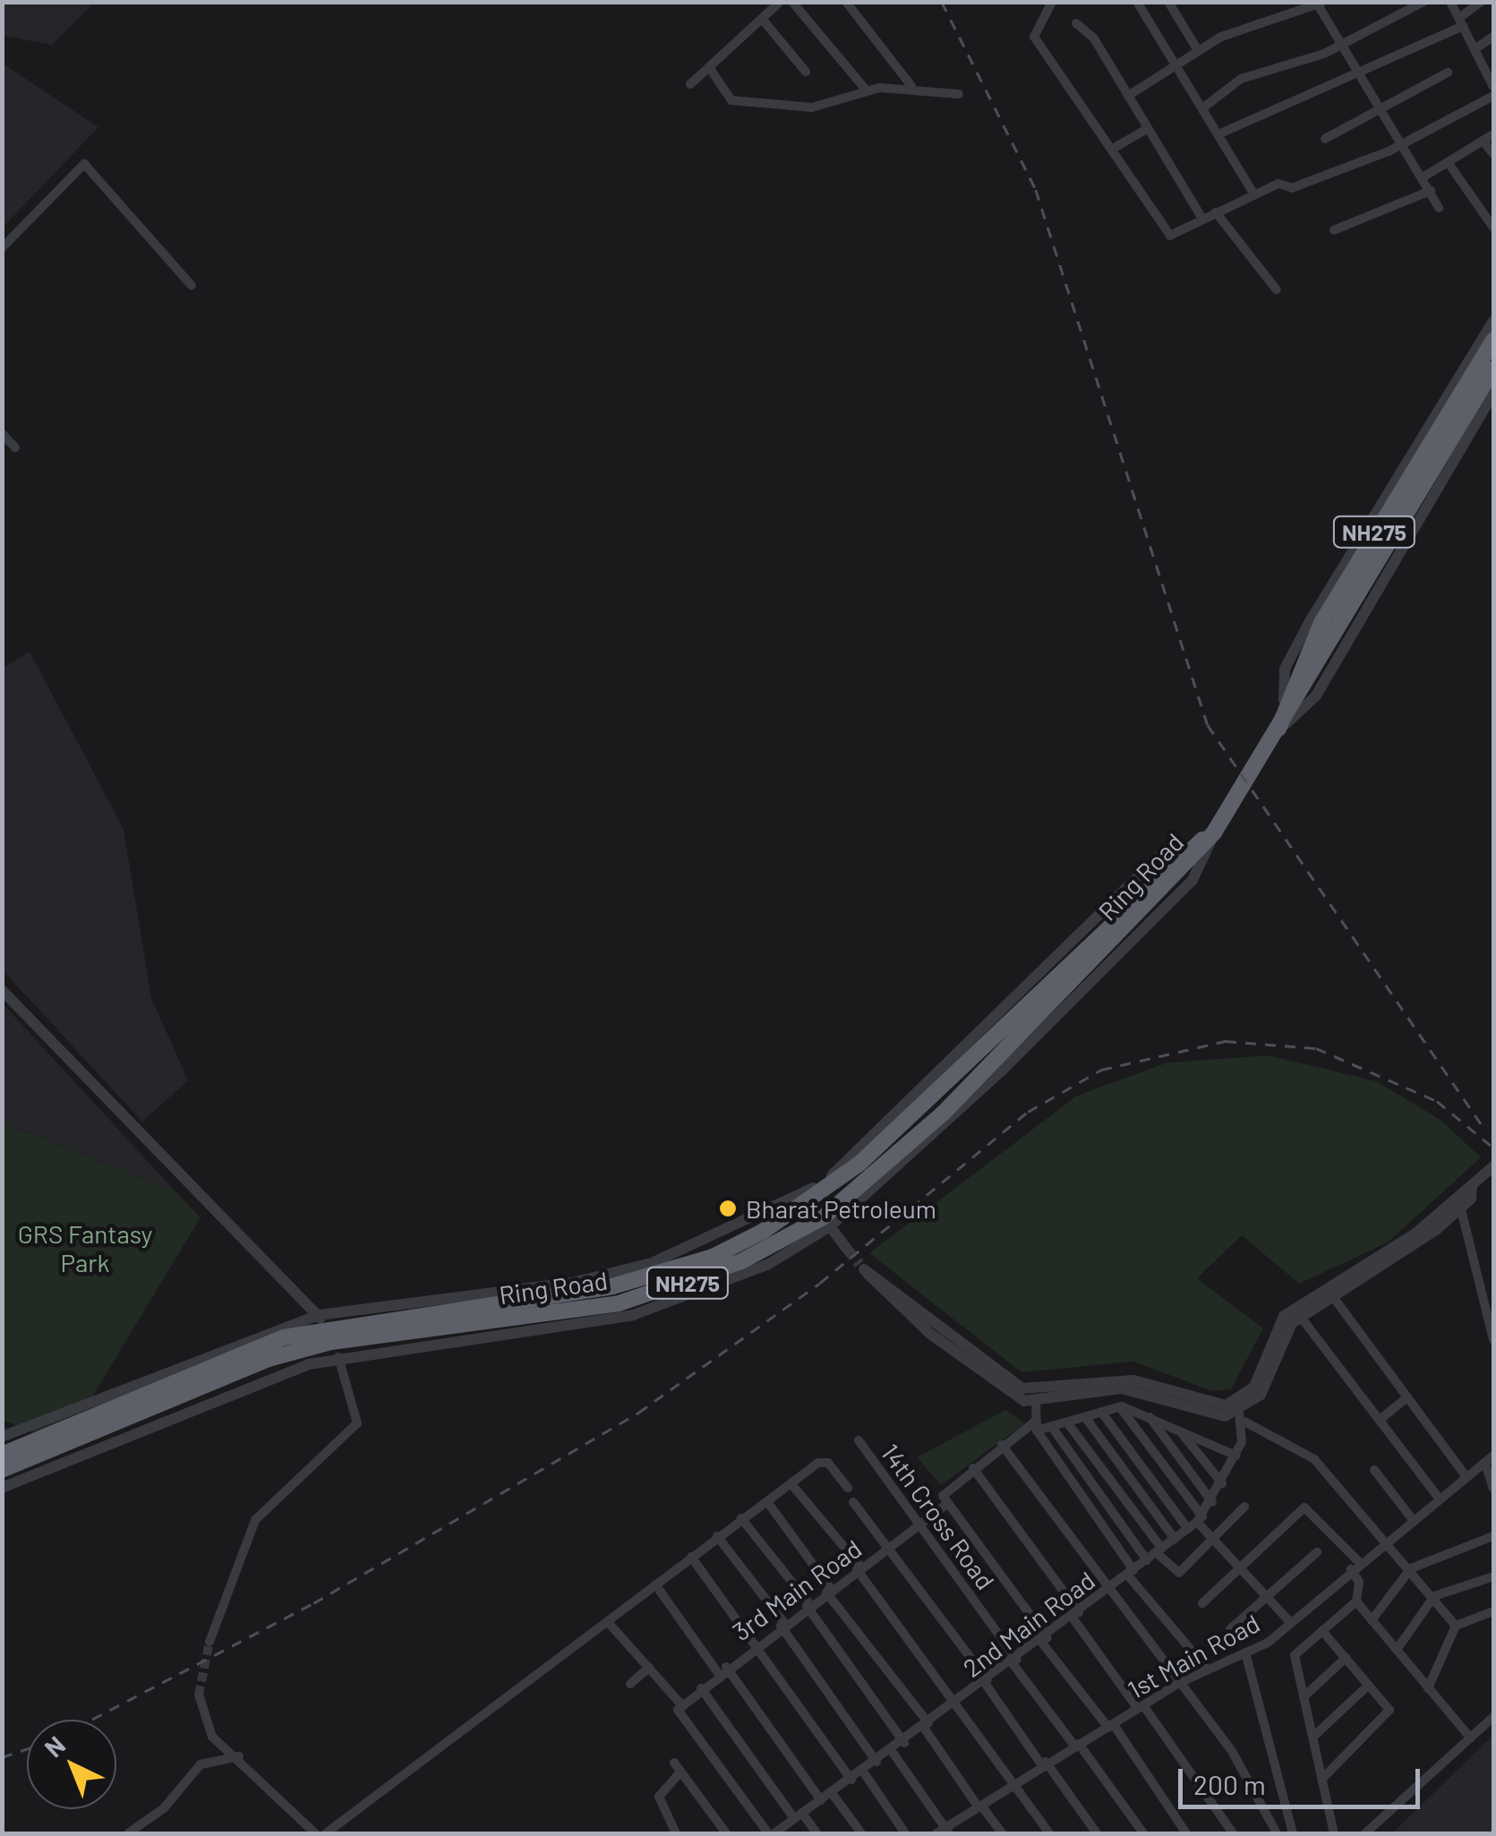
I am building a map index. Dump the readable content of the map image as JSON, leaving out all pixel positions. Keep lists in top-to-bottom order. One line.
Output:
{"streets":{"highway":["NH275","Ring Road"],"street":["14th Cross Road","3rd Main Road","2nd Main Road","1st Main Road"]},"crossings":[["14th Cross Road","3rd Main Road"],["14th Cross Road","2nd Main Road"],["14th Cross Road","1st Main Road"]],"parks":["GRS Fantasy Park"],"places":["Bharat Petroleum"],"scale_bar":"200 m","north":"top left"}
